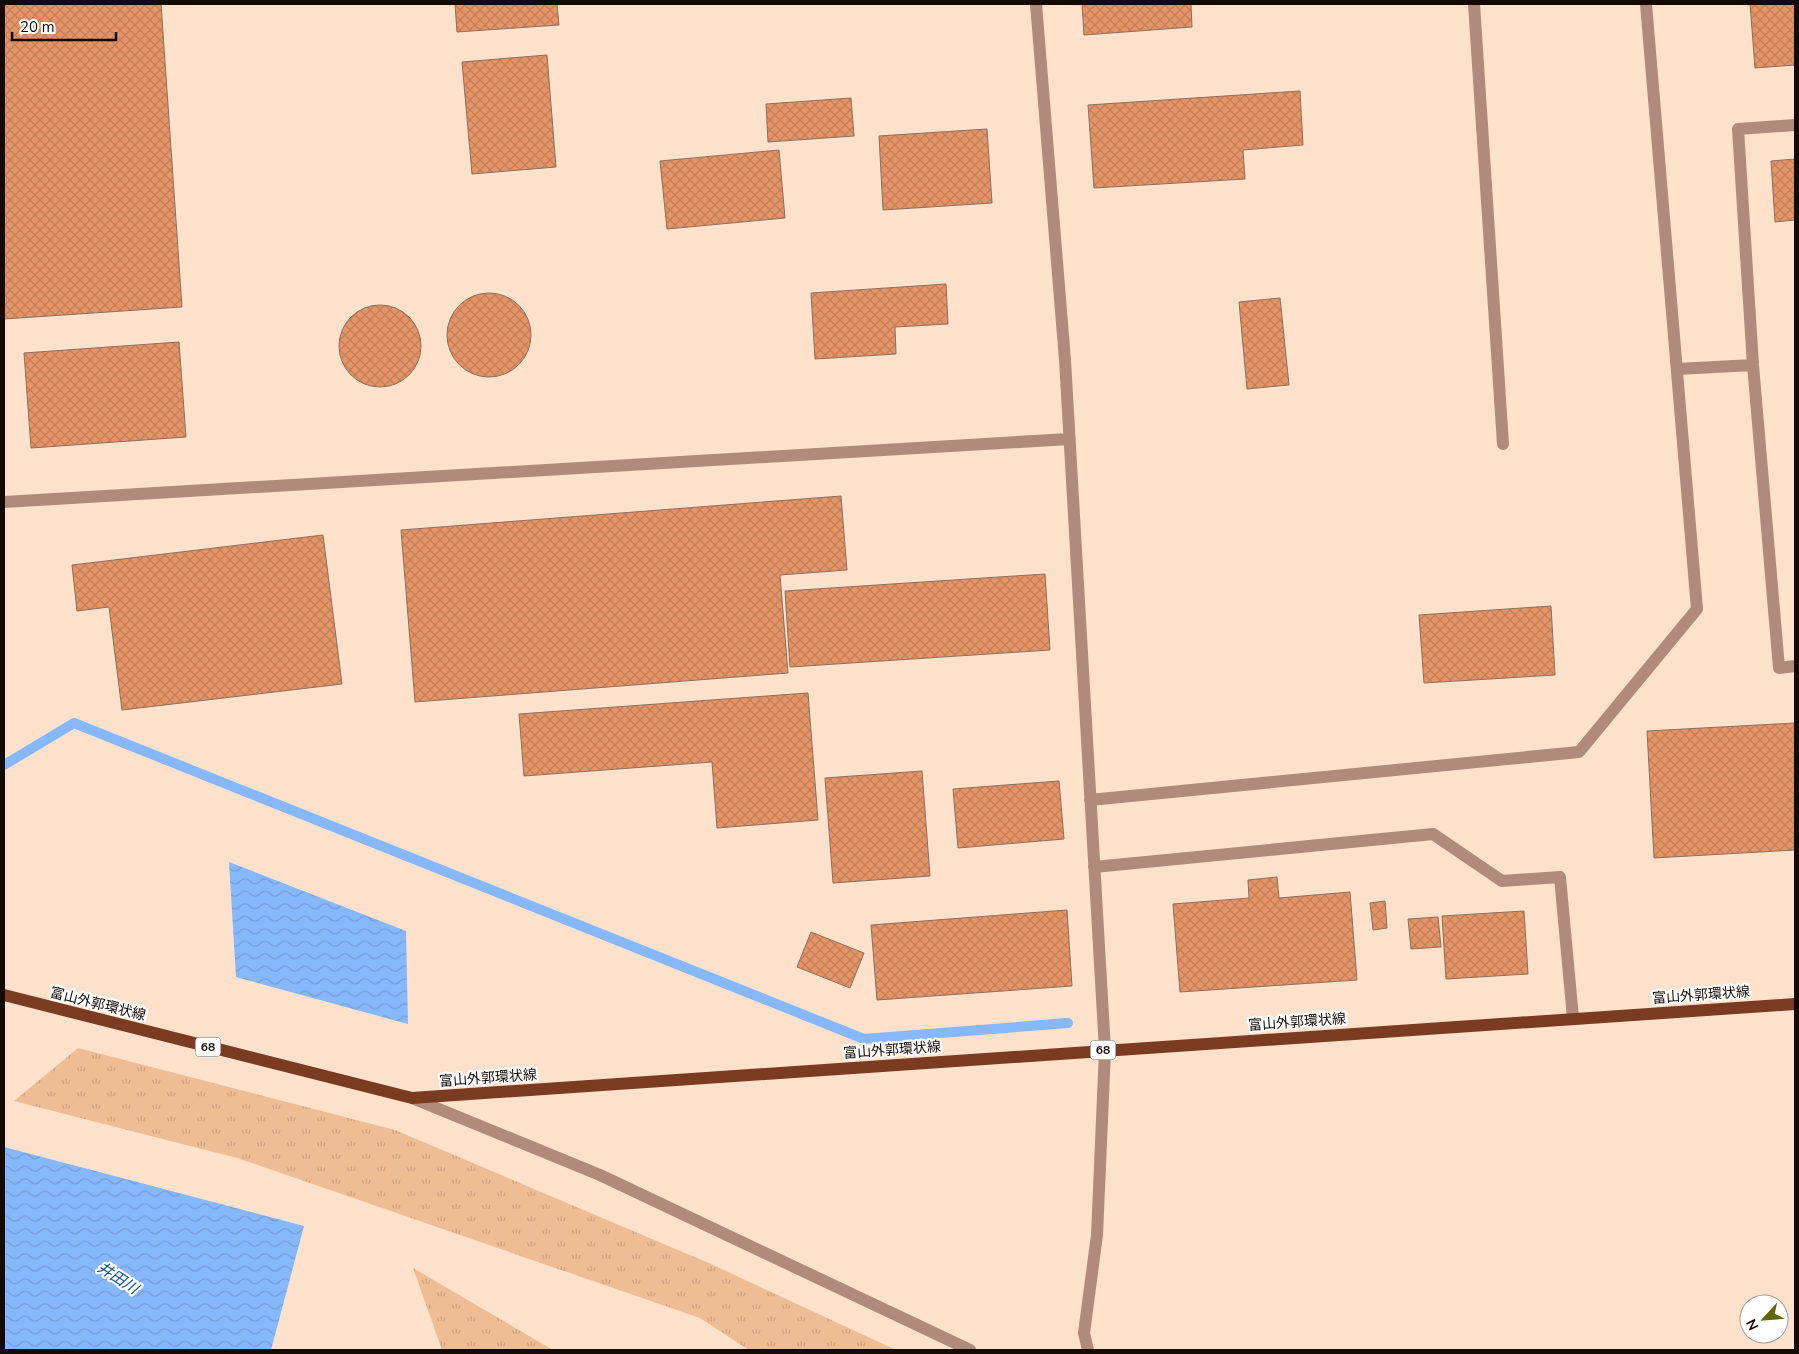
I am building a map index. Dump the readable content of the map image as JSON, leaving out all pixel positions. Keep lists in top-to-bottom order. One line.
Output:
{"streets":{"main road":["富山外郭環状線","68"]},"water":["井田川"],"scale_bar":"20 m","north":"bottom left"}
